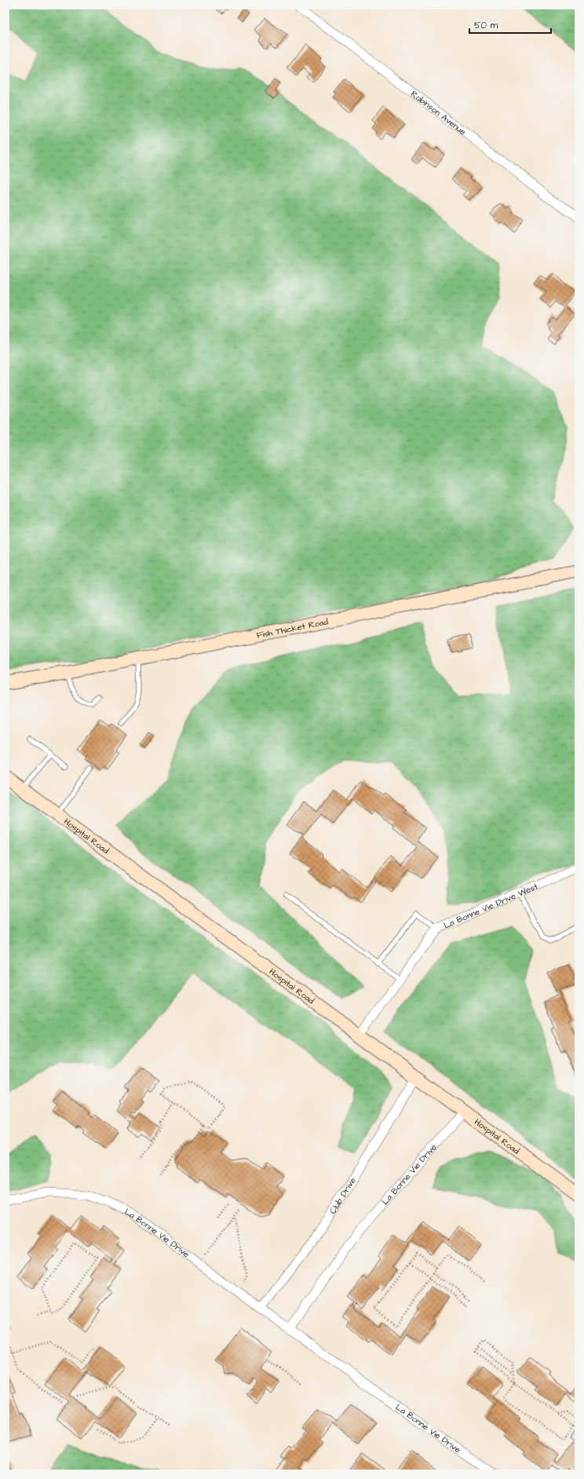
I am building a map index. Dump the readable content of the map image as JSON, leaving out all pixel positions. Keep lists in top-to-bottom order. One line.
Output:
{"streets":{"street":["Robinson Avenue","Fish Thicket Road","Hospital Road","La Bonne Vie Drive West","La Bonne Vie Drive","Club Drive"]},"crossings":[["Hospital Road","La Bonne Vie Drive West"],["Hospital Road","La Bonne Vie Drive"],["Hospital Road","Club Drive"],["La Bonne Vie Drive","Club Drive"]],"scale_bar":"50 m"}
